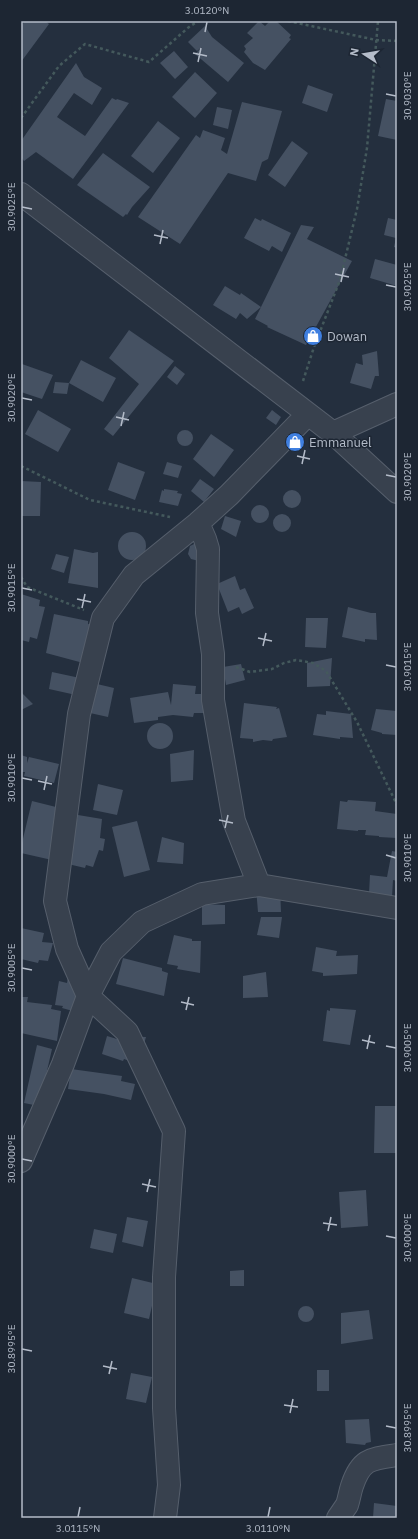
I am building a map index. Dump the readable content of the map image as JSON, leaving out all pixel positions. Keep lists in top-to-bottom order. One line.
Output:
{"places":{"shop":["Dowan","Emmanuel"]},"north":"left","coordinates":["3.0120°N","30.9030°E","30.9025°E","30.9020°E","30.9015°E","30.9010°E","30.9005°E","30.9000°E","30.8995°E","3.0115°N","3.0110°N"]}
